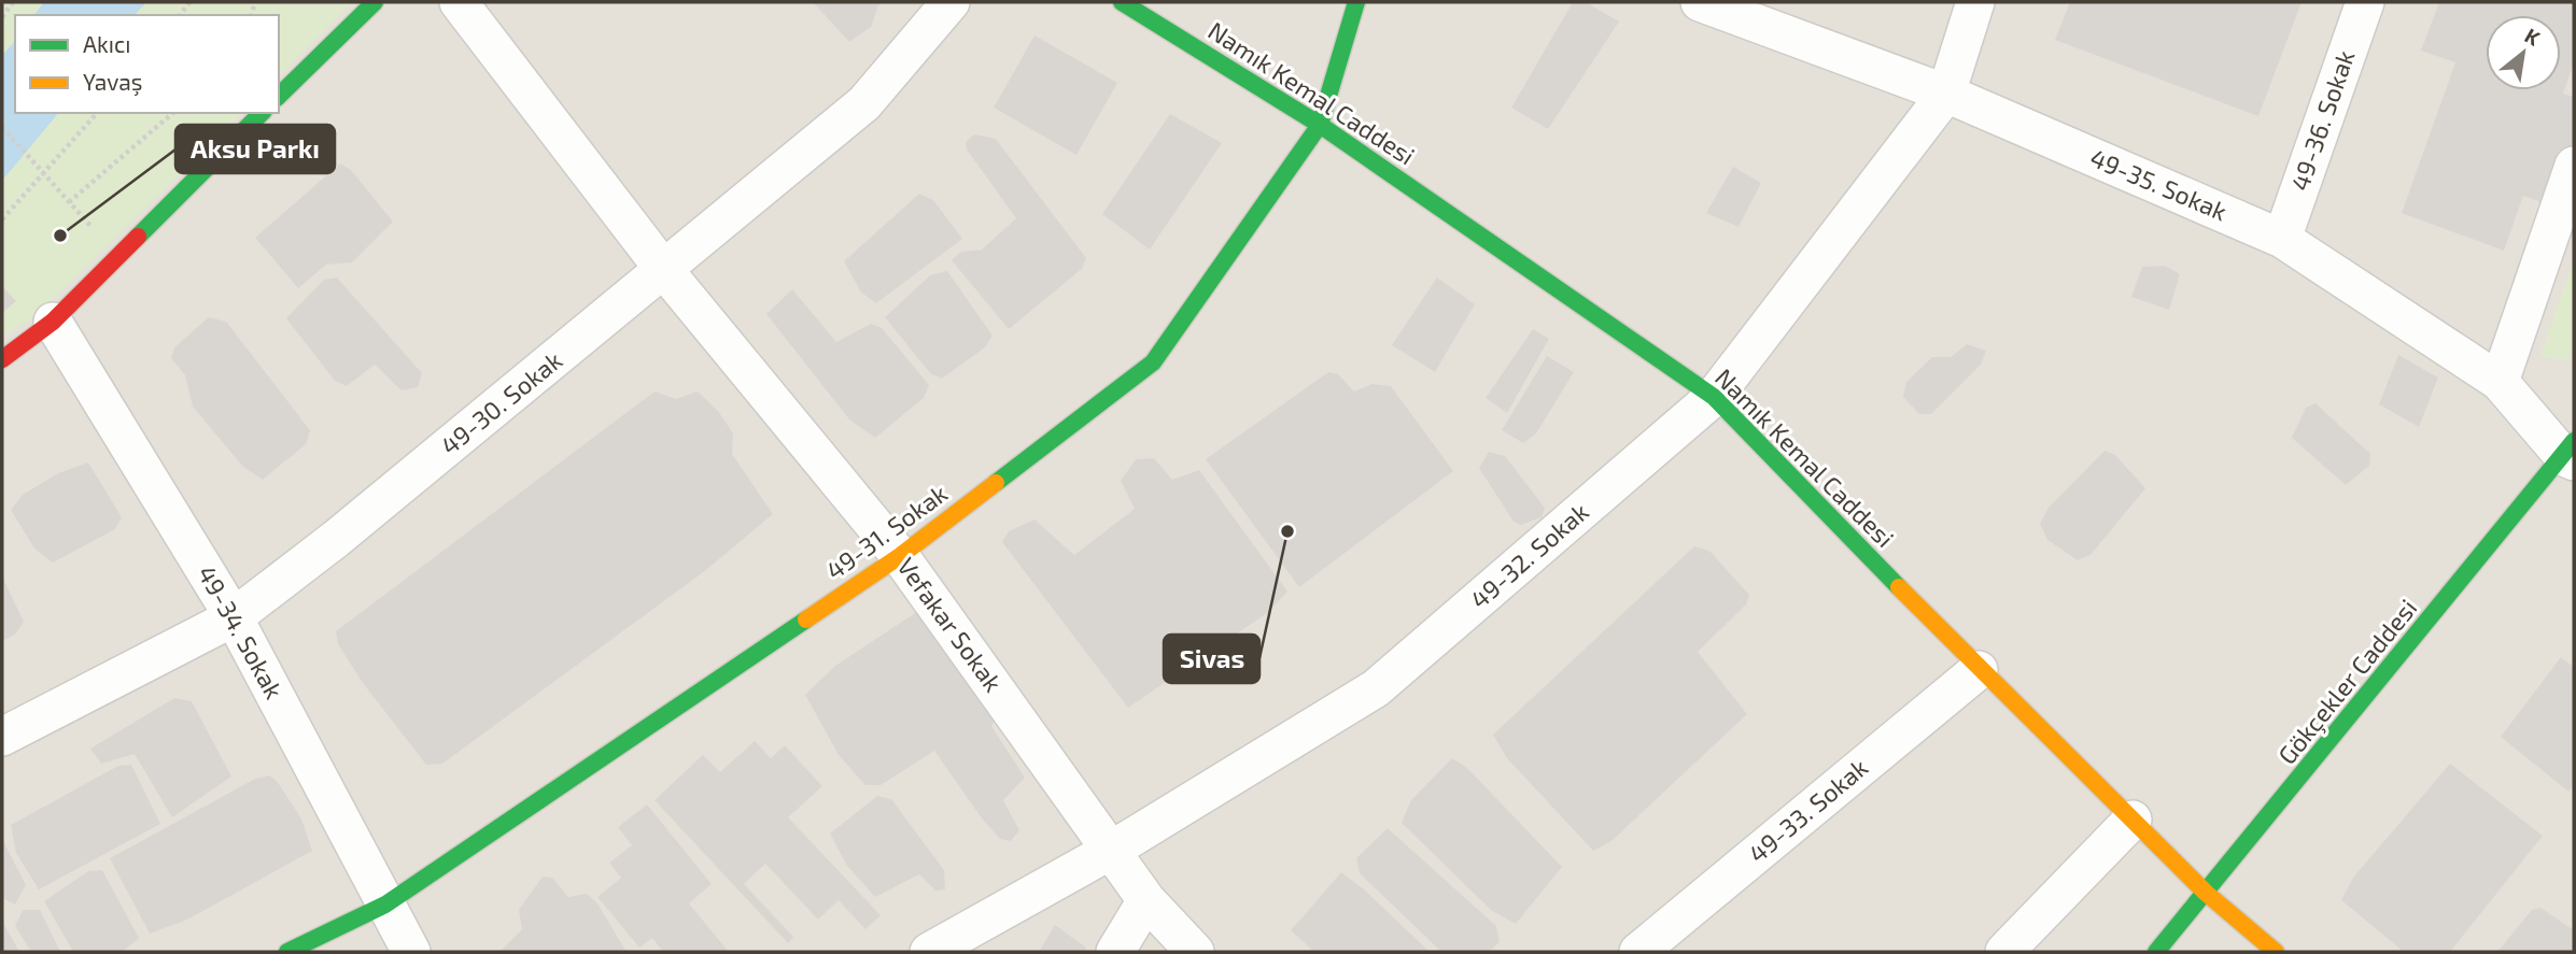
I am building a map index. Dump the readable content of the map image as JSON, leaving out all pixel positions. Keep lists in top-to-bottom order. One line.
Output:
{"streets":{"street":["Namık Kemal Caddesi","49-36. Sokak","49-35. Sokak","49-30. Sokak","49-31. Sokak","49-32. Sokak","Vefakar Sokak","49-34. Sokak","Gökçekler Caddesi","49-33. Sokak"]},"crossings":[["Namık Kemal Caddesi","49-31. Sokak"],["Namık Kemal Caddesi","49-32. Sokak"],["Namık Kemal Caddesi","Gökçekler Caddesi"],["Namık Kemal Caddesi","49-33. Sokak"],["49-36. Sokak","49-35. Sokak"],["49-35. Sokak","49-32. Sokak"],["49-35. Sokak","Gökçekler Caddesi"],["49-30. Sokak","Vefakar Sokak"],["49-30. Sokak","49-34. Sokak"],["49-31. Sokak","Vefakar Sokak"],["49-31. Sokak","49-34. Sokak"],["49-32. Sokak","Vefakar Sokak"]],"places":["Aksu Parkı","Sivas"],"legend":["Akıcı","Yavaş"],"north":"top right"}
